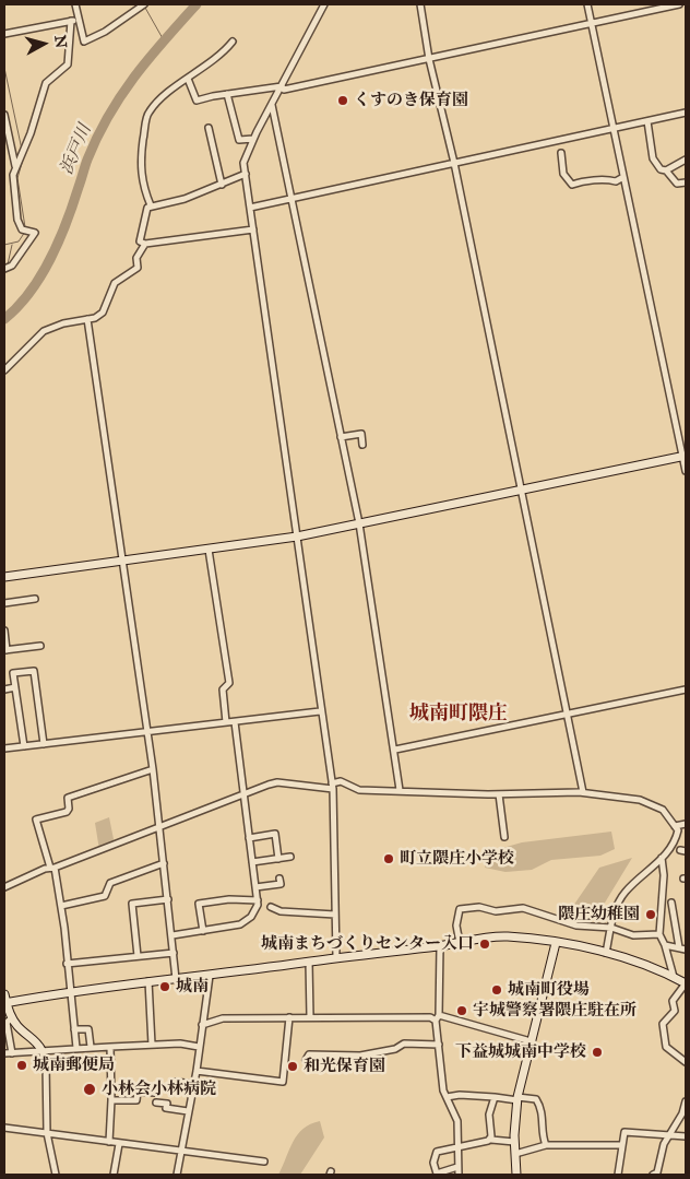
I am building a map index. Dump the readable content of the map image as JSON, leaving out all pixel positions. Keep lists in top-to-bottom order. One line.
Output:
{"districts":["城南町隈庄"],"water":["浜戸川"],"places":["くすのき保育園","町立隈庄小学校","隈庄幼稚園","城南まちづくりセンター入口","城南","城南町役場","宇城警察署隈庄駐在所","下益城城南中学校","城南郵便局","和光保育園","小林会小林病院"],"north":"right"}
